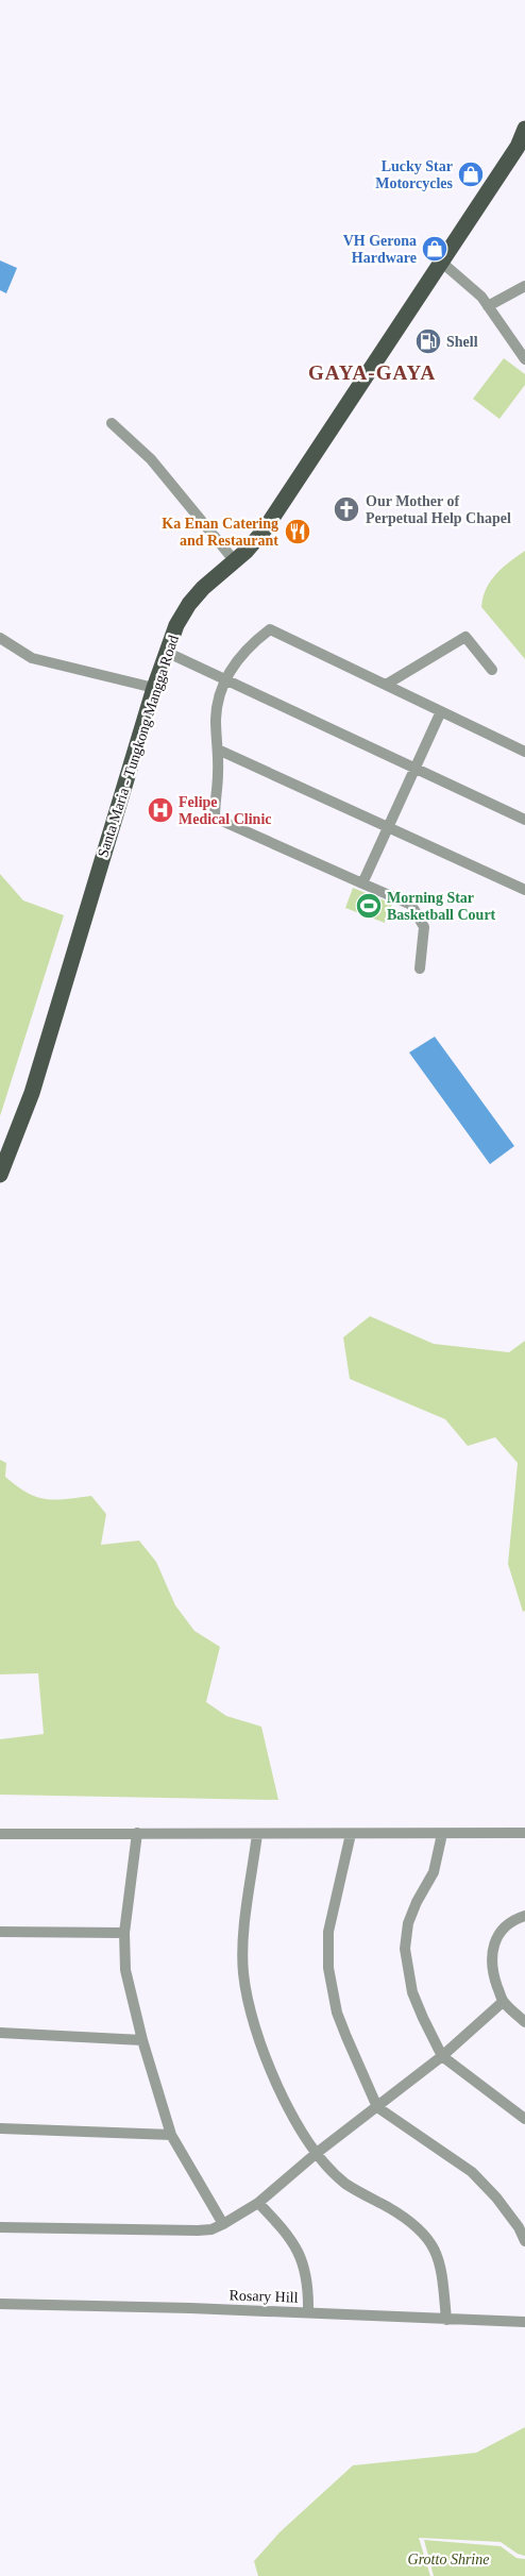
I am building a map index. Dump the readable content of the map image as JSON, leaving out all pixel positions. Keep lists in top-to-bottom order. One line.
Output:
{"streets":{"main road":["Santa Maria - Tungkong Mangga Road"],"street":["Rosary Hill"]},"districts":["GAYA-GAYA"],"parks":["Grotto Shrine"],"places":{"shop":["Lucky Star Motorcycles","VH Gerona Hardware"],"fuel station":["Shell"],"church":["Our Mother of Perpetual Help Chapel"],"restaurant":["Ka Enan Catering and Restaurant"],"hospital":["Felipe Medical Clinic"],"sports":["Morning Star Basketball Court"]}}
